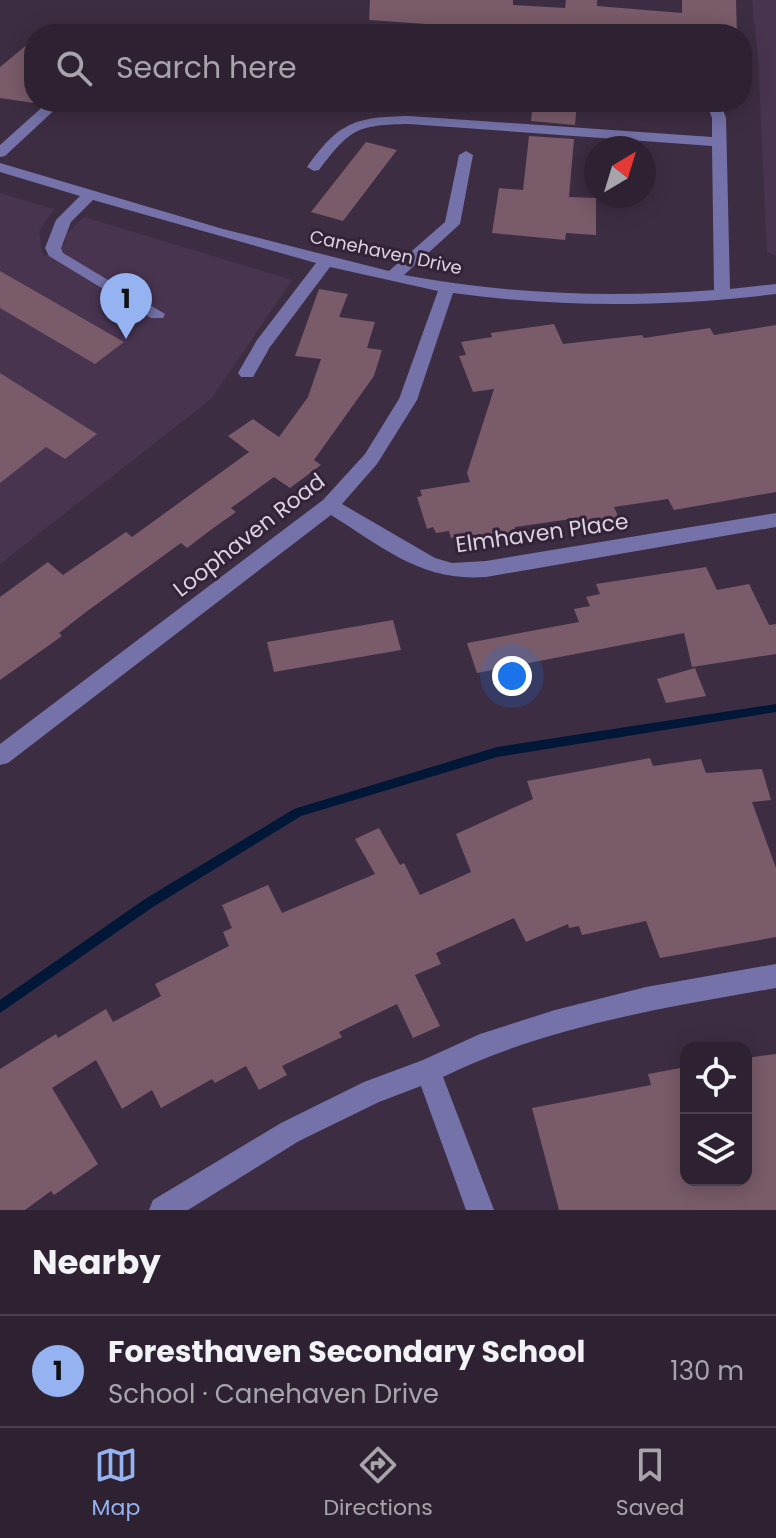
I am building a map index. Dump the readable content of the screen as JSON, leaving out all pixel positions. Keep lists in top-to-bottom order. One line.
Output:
{"streets":{"street":["Canehaven Drive","Elmhaven Place","Loophaven Road"]},"crossings":[["Canehaven Drive","Loophaven Road"],["Elmhaven Place","Loophaven Road"]],"north":"top right","page":{"search":"Search here","pins":"1","heading":"Nearby","list":[{"mark":"1","name":"Foresthaven Secondary School","note":"School · Canehaven Drive","value":"130 m"}],"nav":["Map","Directions","Saved"]}}
